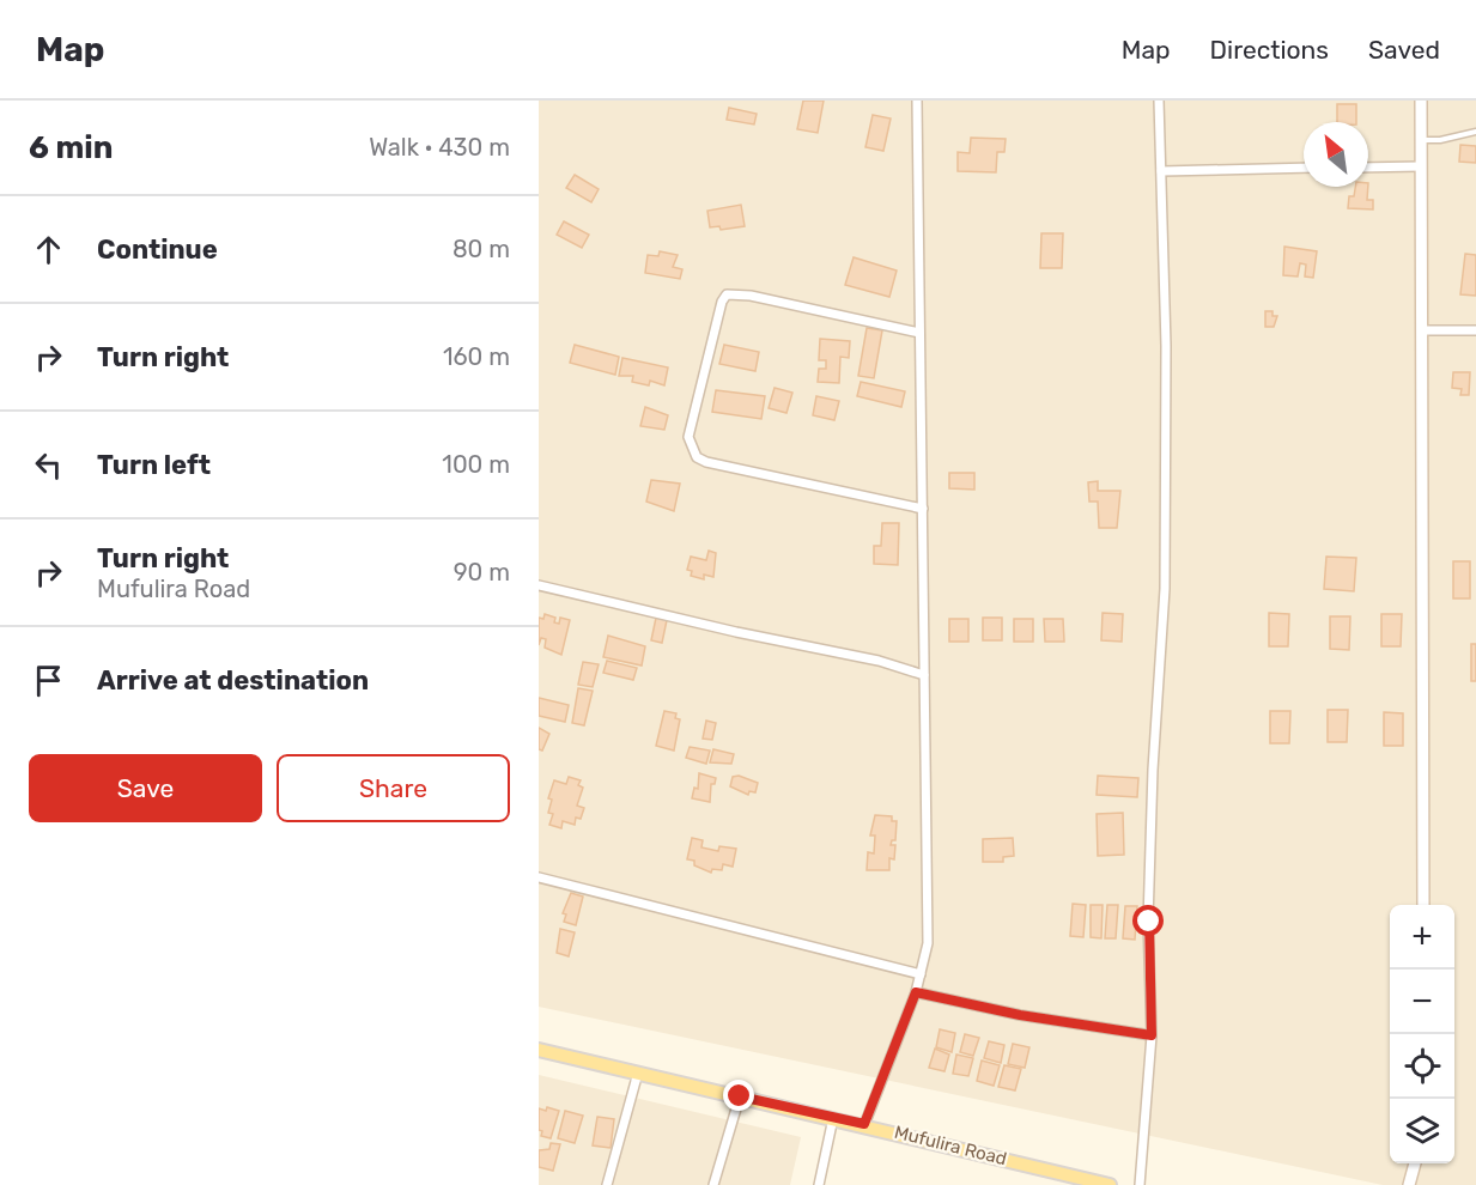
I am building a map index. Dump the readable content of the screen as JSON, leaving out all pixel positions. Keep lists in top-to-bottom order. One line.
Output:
{"streets":{"main road":["Mufulira Road"]},"north":"top left","page":{"header":"Map","nav":["Map","Directions","Saved"],"heading":["6 min","Walk · 430 m"],"list":[["Continue","80 m"],["Turn right","160 m"],["Turn left","100 m"],["Turn right","Mufulira Road","90 m"],"Arrive at destination"],"buttons":["Save","Share"],"map_buttons":["+","−"]}}
